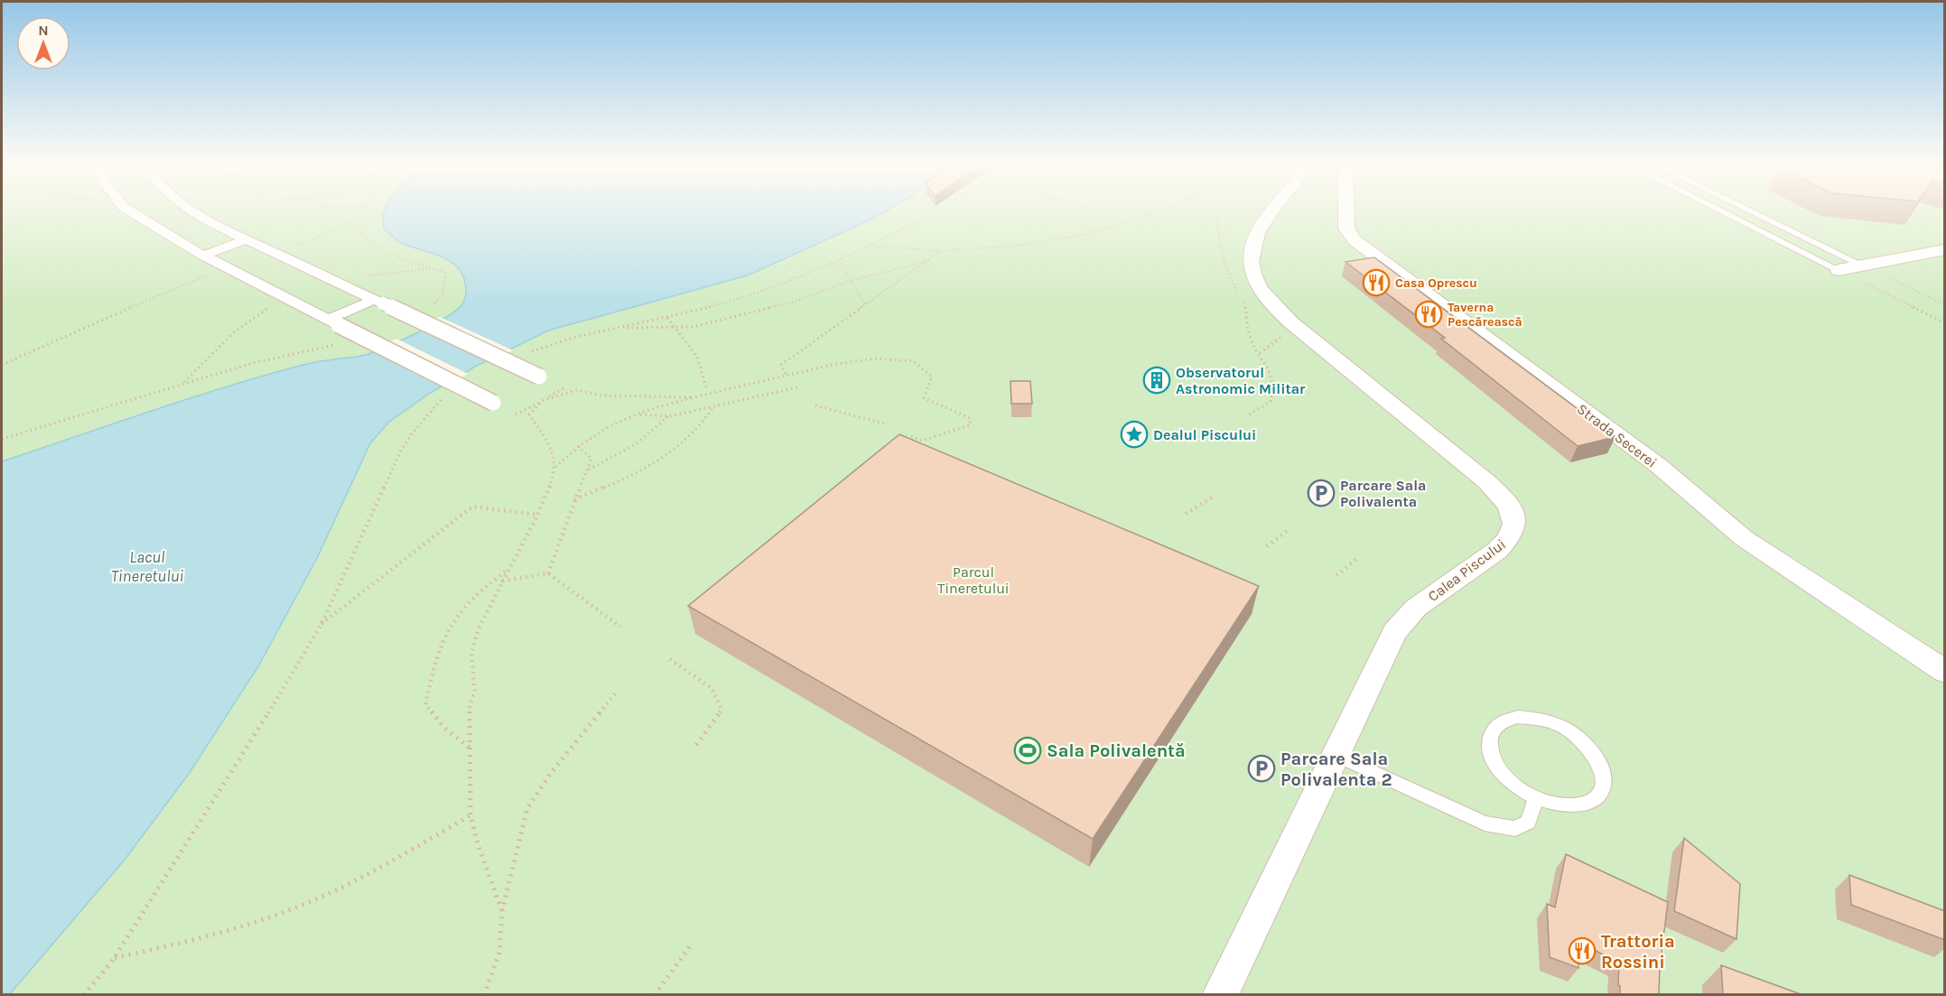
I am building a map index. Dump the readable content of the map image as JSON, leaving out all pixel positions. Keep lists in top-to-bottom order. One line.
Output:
{"streets":{"street":["Strada Secerei","Calea Piscului"]},"water":["Lacul Tineretului"],"parks":["Parcul Tineretului"],"places":{"restaurant":["Casa Oprescu","Taverna Pescărească","Trattoria Rossini"],"building":["Observatorul Astronomic Militar"],"place":["Dealul Piscului"],"parking":["Parcare Sala Polivalenta","Parcare Sala Polivalenta 2"],"sports":["Sala Polivalentă"]},"north":"top"}
